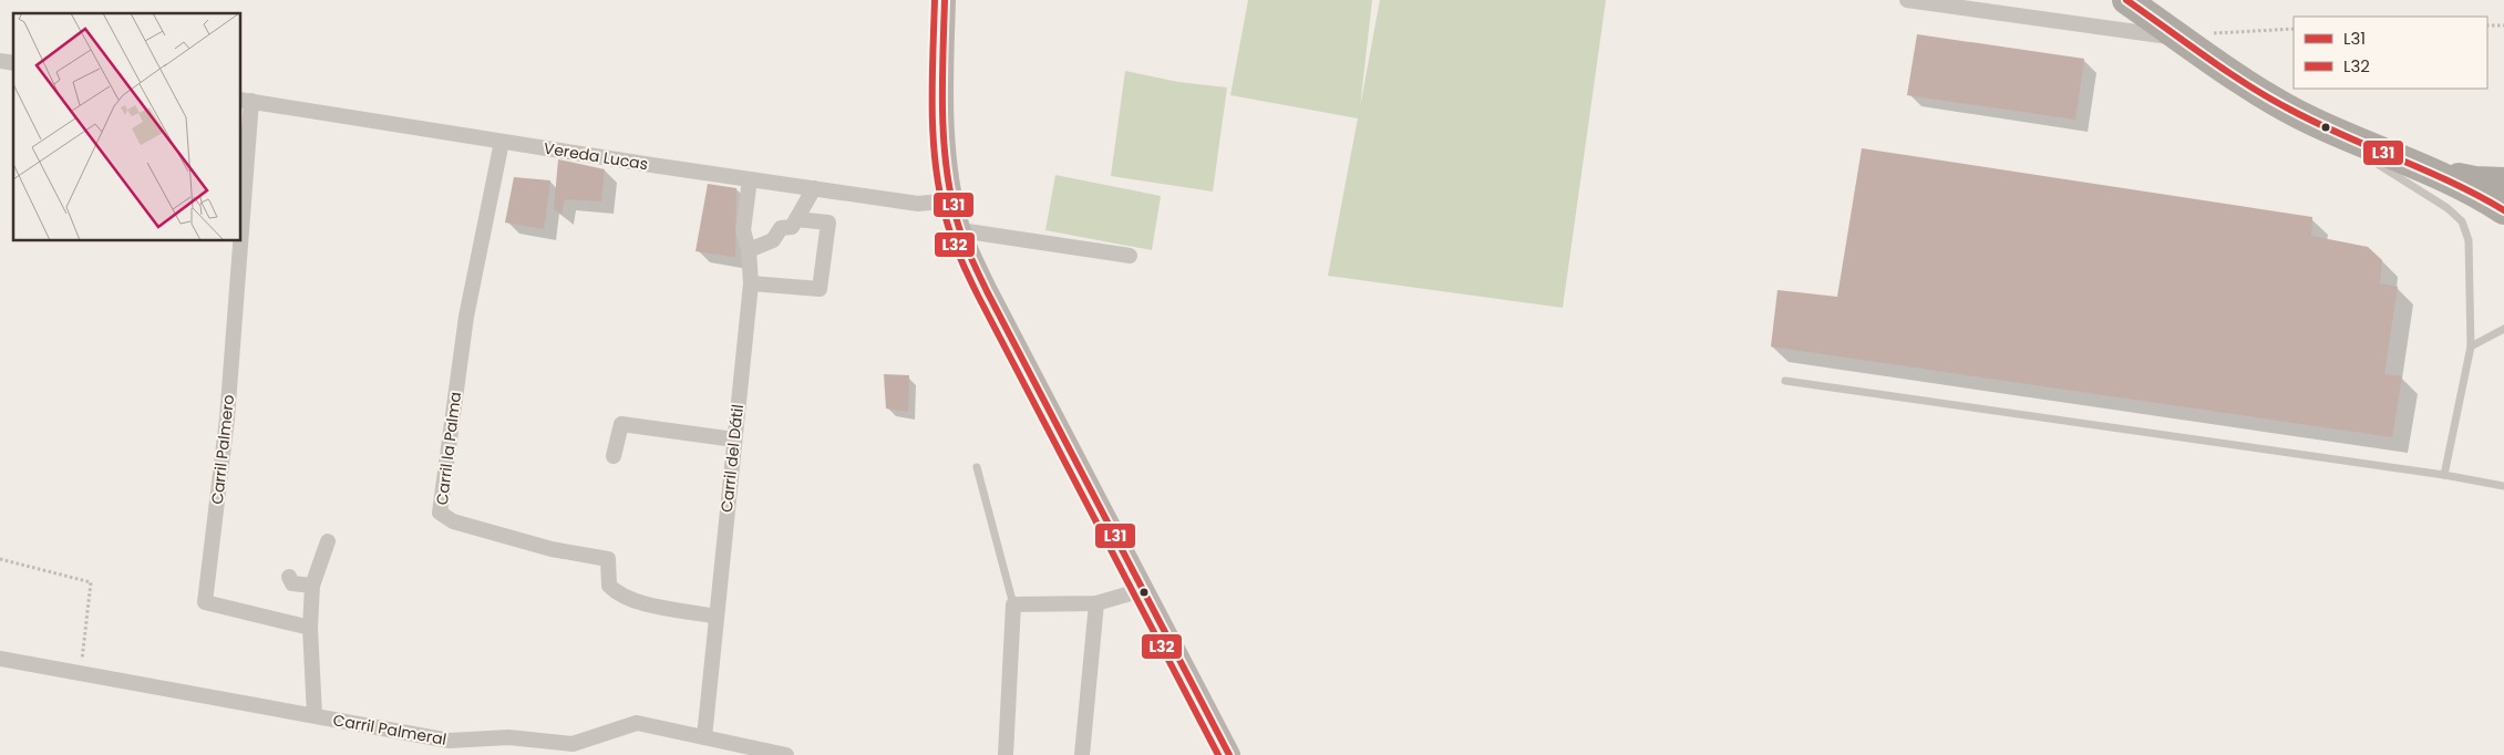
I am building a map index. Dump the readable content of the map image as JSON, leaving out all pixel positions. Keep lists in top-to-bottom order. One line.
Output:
{"streets":{"street":["Vereda Lucas","Carril la Palma","Carril Palmero","Carril del Dátil","Carril Palmeral"]},"crossings":[["Vereda Lucas","Carril la Palma"],["Vereda Lucas","Carril Palmero"],["Vereda Lucas","Carril del Dátil"],["Carril la Palma","Carril del Dátil"],["Carril del Dátil","Carril Palmeral"]],"lines":["transit line L31","transit line L32"],"legend":["L31","L32"]}
